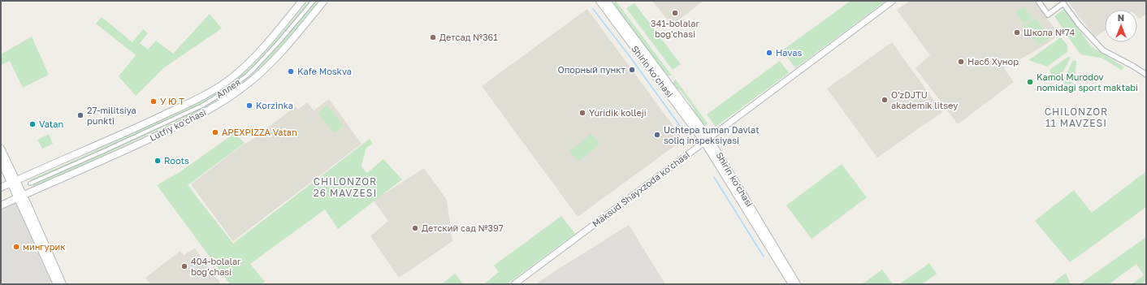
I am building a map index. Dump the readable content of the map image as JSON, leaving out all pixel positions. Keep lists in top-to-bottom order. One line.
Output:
{"streets":{"main road":["Lutfiy ko'chasi","Shirin ko'chasi"],"street":["Аллея","Maksud Shayxzoda ko'chasi"]},"crossings":[["Shirin ko'chasi","Maksud Shayxzoda ko'chasi"]],"districts":["CHILONZOR 11 MAVZESI","CHILONZOR 26 MAVZESI"],"places":["341-bolalar bog'chasi","Школа №74","Детсад №361","Havas","Насб Хунор","Опорный пункт","Kafe Moskva","Kamol Murodov nomidagi sport maktabi","OʻzDJTU akademik litsey","У Ю Т","Korzinka","Yuridik kolleji","27-militsiya punkti","Vatan","APEXPIZZA Vatan","Uchtepa tuman Davlat soliq inspeksiyasi","Roots","Детский сад №397","мингурик","404-bolalar bog'chasi"],"north":"top"}
